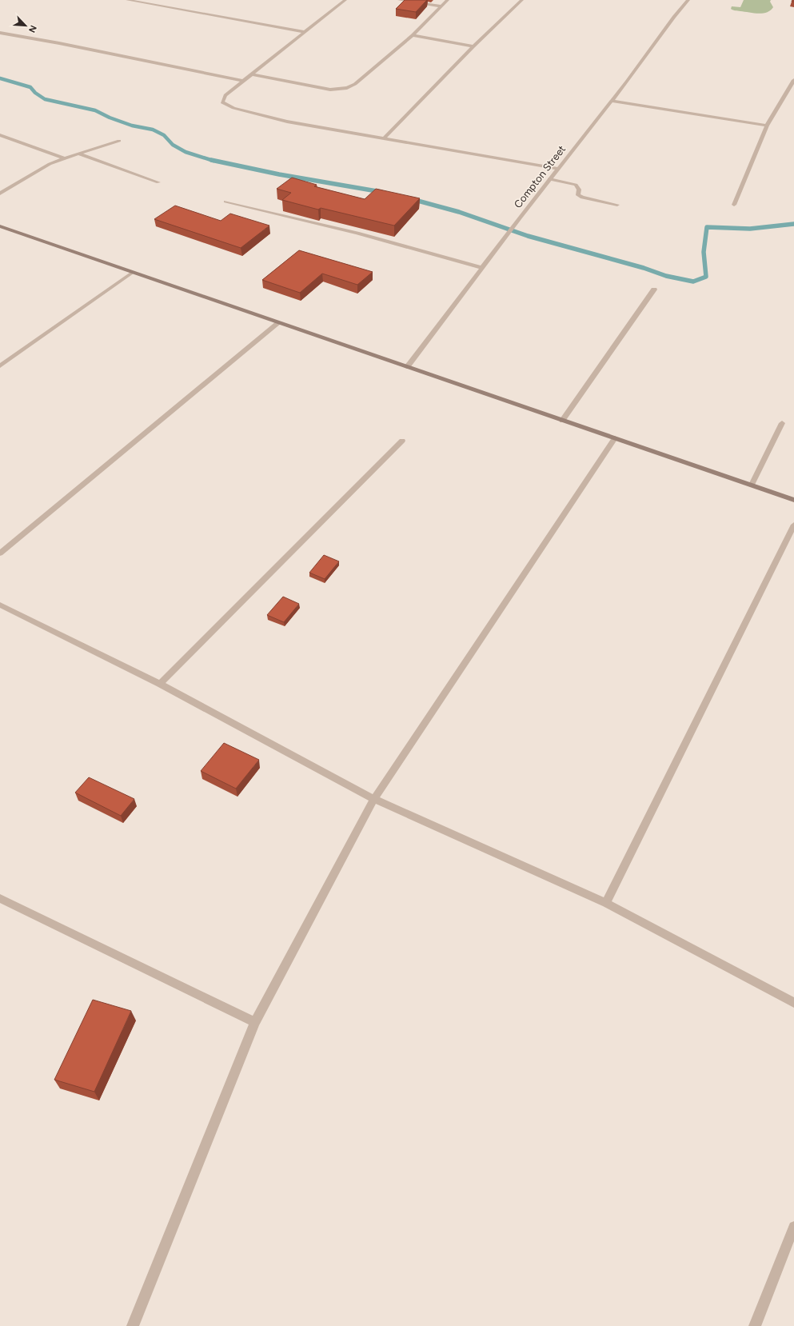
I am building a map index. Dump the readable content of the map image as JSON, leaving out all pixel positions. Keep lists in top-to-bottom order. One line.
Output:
{"streets":{"street":["Compton Street"]},"north":"bottom right"}
